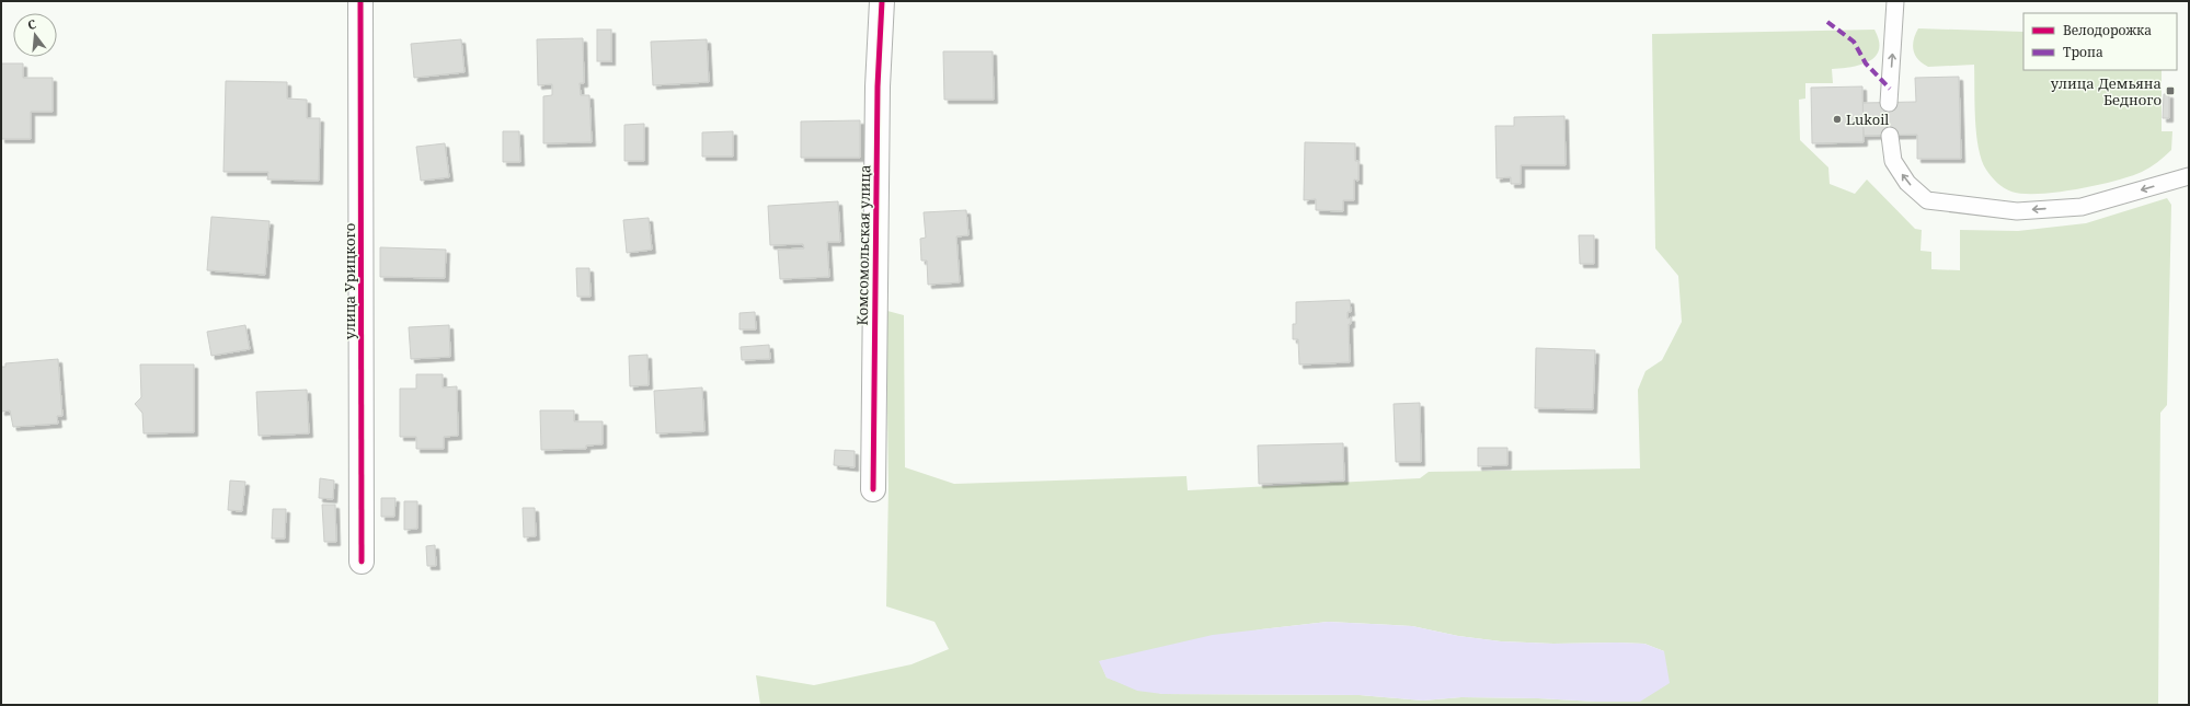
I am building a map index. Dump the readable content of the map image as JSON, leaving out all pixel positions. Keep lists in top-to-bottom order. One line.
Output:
{"streets":{"street":["Комсомольская улица","улица Урицкого"]},"places":{"transit":["улица Демьяна Бедного"],"other":["Lukoil"]},"legend":["Велодорожка","Тропа"],"north":"top"}
